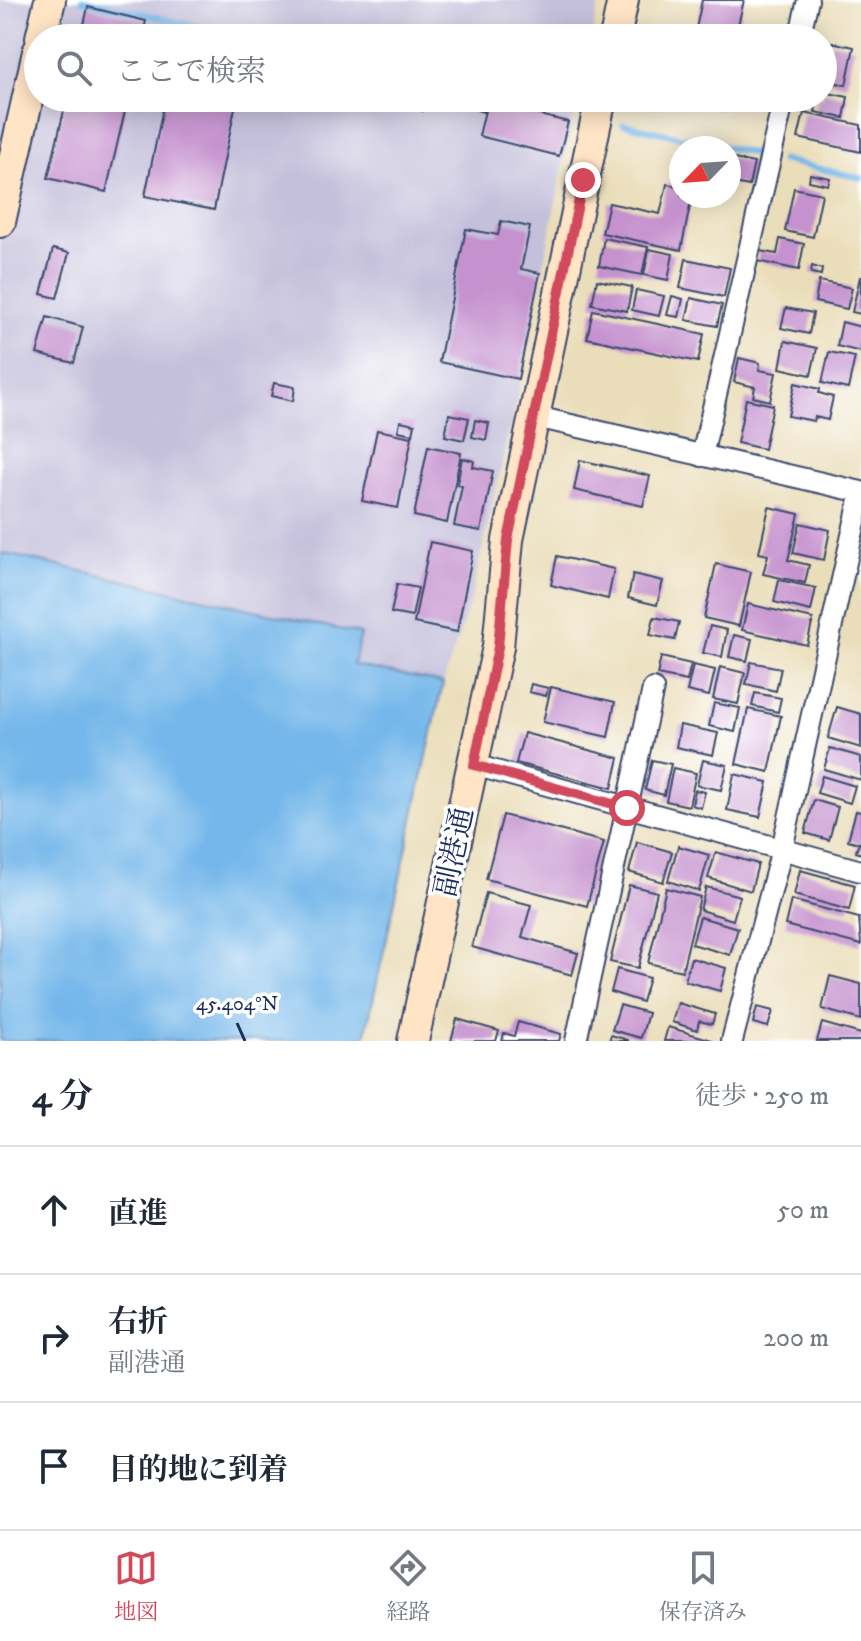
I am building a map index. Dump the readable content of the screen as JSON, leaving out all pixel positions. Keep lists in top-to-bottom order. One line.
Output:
{"streets":{"street":["副港通"]},"north":"bottom left","page":{"search":"ここで検索","heading":["4 分","徒歩 · 250 m"],"list":[["直進","50 m"],["右折","副港通","200 m"],"目的地に到着"],"nav":["地図","経路","保存済み"]},"coordinates":["45.404°N"]}
